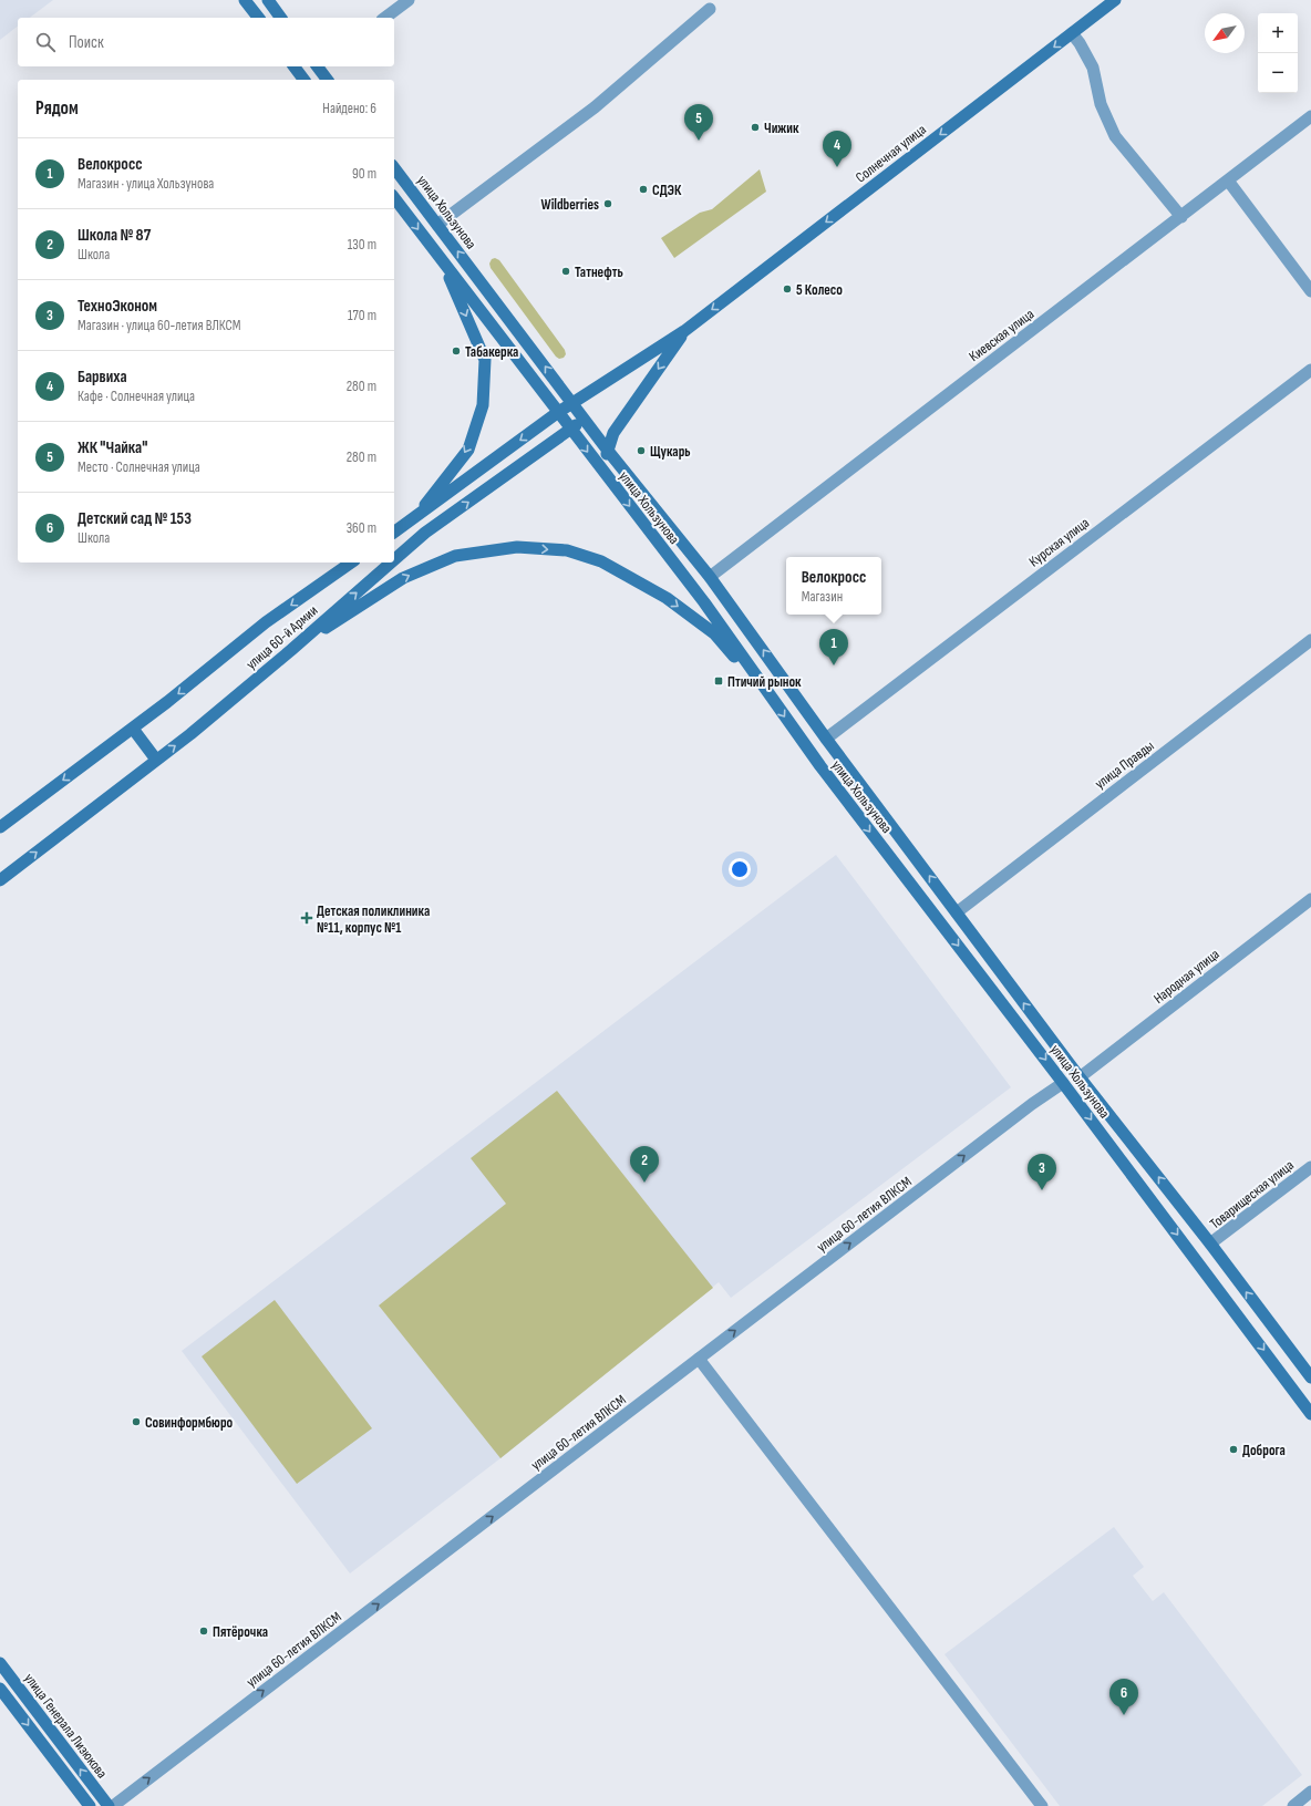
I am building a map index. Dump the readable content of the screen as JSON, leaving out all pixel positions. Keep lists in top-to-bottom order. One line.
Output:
{"streets":{"main road":["Солнечная улица","улица Хользунова","улица 60-й Армии","улица Генерала Лизюкова"],"street":["Киевская улица","Курская улица","улица Правды","Народная улица","Товарищеская улица","улица 60-летия ВЛКСМ"]},"crossings":[["Солнечная улица","улица Хользунова"],["улица Хользунова","Киевская улица"],["улица Хользунова","Курская улица"],["улица Хользунова","улица 60-й Армии"],["улица Хользунова","улица Правды"],["улица Хользунова","Народная улица"],["улица Хользунова","Товарищеская улица"],["улица Хользунова","улица 60-летия ВЛКСМ"]],"one_way":["Солнечная улица","улица 60-летия ВЛКСМ"],"places":{"other":["Чижик","СДЭК","Wildberries","Татнефть","5 Колесо","Табакерка","Щукарь","Совинформбюро","Доброга","Пятёрочка"],"transit":["Птичий рынок"],"health":["Детская поликлиника №11, корпус №1"]},"north":"bottom left","page":{"map_buttons":["+","−"],"search":"Поиск","heading":["Рядом","Найдено: 6"],"pins":["5","4","1","2","3","6"],"list":[{"mark":"1","name":"Велокросс","note":"Магазин · улица Хользунова","value":"90 m"},{"mark":"2","name":"Школа № 87","note":"Школа","value":"130 m"},{"mark":"3","name":"ТехноЭконом","note":"Магазин · улица 60-летия ВЛКСМ","value":"170 m"},{"mark":"4","name":"Барвиха","note":"Кафе · Солнечная улица","value":"280 m"},{"mark":"5","name":"ЖК \"Чайка\"","note":"Место · Солнечная улица","value":"280 m"},{"mark":"6","name":"Детский сад № 153","note":"Школа","value":"360 m"}],"popup":["Велокросс","Магазин"]}}
